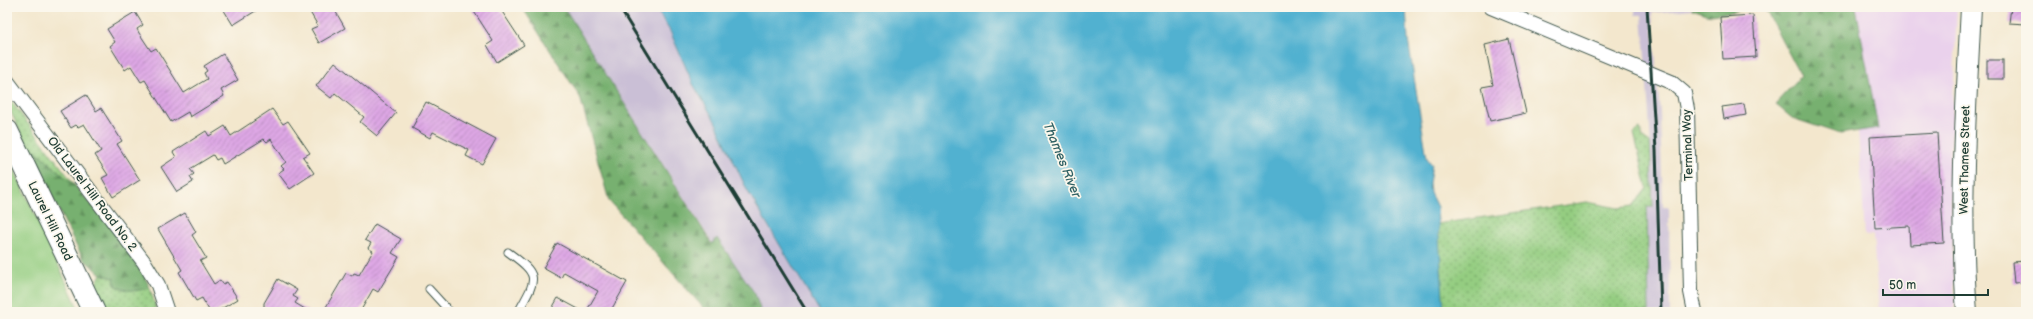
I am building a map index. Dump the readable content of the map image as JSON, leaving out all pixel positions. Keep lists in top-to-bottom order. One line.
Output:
{"streets":{"highway":["Laurel Hill Road"],"main road":["West Thames Street"],"street":["Terminal Way","Old Laurel Hill Road No. 2"]},"water":["Thames River"],"scale_bar":"50 m"}
